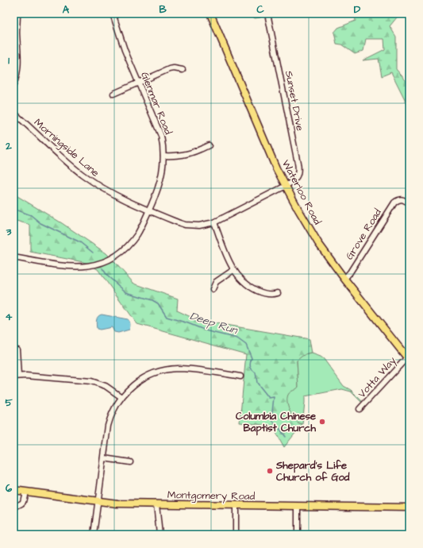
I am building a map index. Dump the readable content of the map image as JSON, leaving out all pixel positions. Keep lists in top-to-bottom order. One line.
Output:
{"streets":{"main road":["Waterloo Road","Montgomery Road"],"street":["Sunset Drive","Glenmar Road","Morningside Lane","Grove Road","Votta Way"]},"crossings":[["Sunset Drive","Morningside Lane"],["Sunset Drive","Waterloo Road"],["Glenmar Road","Morningside Lane"],["Morningside Lane","Waterloo Road"],["Waterloo Road","Grove Road"],["Waterloo Road","Votta Way"]],"water":["Deep Run"],"places":["Columbia Chinese Baptist Church","Shepard's Life Church of God"],"grid":{"columns":["A","B","C","D"],"rows":["1","2","3","4","5","6"]}}
